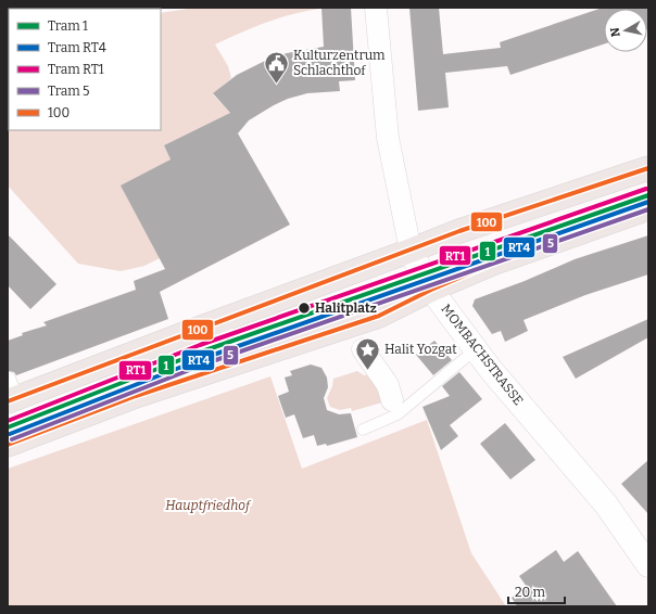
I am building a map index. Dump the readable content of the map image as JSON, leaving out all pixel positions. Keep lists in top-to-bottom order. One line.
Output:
{"streets":{"street":["MOMBACHSTRASSE"]},"parks":["Hauptfriedhof"],"places":{"public building":["Kulturzentrum Schlachthof"],"other":["Halitplatz"],"place":["Halit Yozgat"]},"lines":["transit line 100","tram line RT1","tram line 1","tram line RT4","tram line 5"],"legend":["Tram 1","Tram RT4","Tram RT1","Tram 5","100"],"scale_bar":"20 m","north":"left"}
